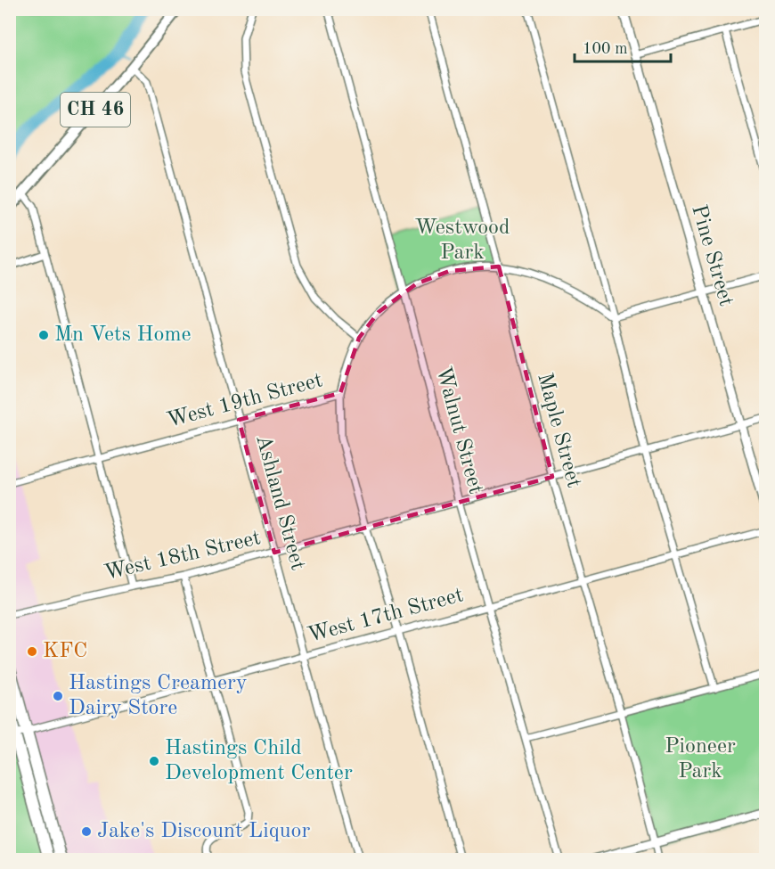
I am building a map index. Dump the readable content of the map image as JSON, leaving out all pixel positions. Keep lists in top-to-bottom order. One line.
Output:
{"streets":{"main road":["CH 46"],"street":["Pine Street","West 19th Street","Walnut Street","Maple Street","Ashland Street","West 18th Street","West 17th Street"]},"crossings":[["CH 46","Ashland Street"],["Pine Street","West 18th Street"],["West 19th Street","Walnut Street"],["West 19th Street","Maple Street"],["West 19th Street","Ashland Street"],["Walnut Street","West 18th Street"],["Walnut Street","West 17th Street"],["Maple Street","West 18th Street"],["Maple Street","West 17th Street"],["Ashland Street","West 18th Street"],["Ashland Street","West 17th Street"]],"parks":["Westwood Park","Pioneer Park"],"places":["Mn Vets Home","KFC","Hastings Creamery Dairy Store","Hastings Child Development Center","Jake's Discount Liquor"],"scale_bar":"100 m"}
